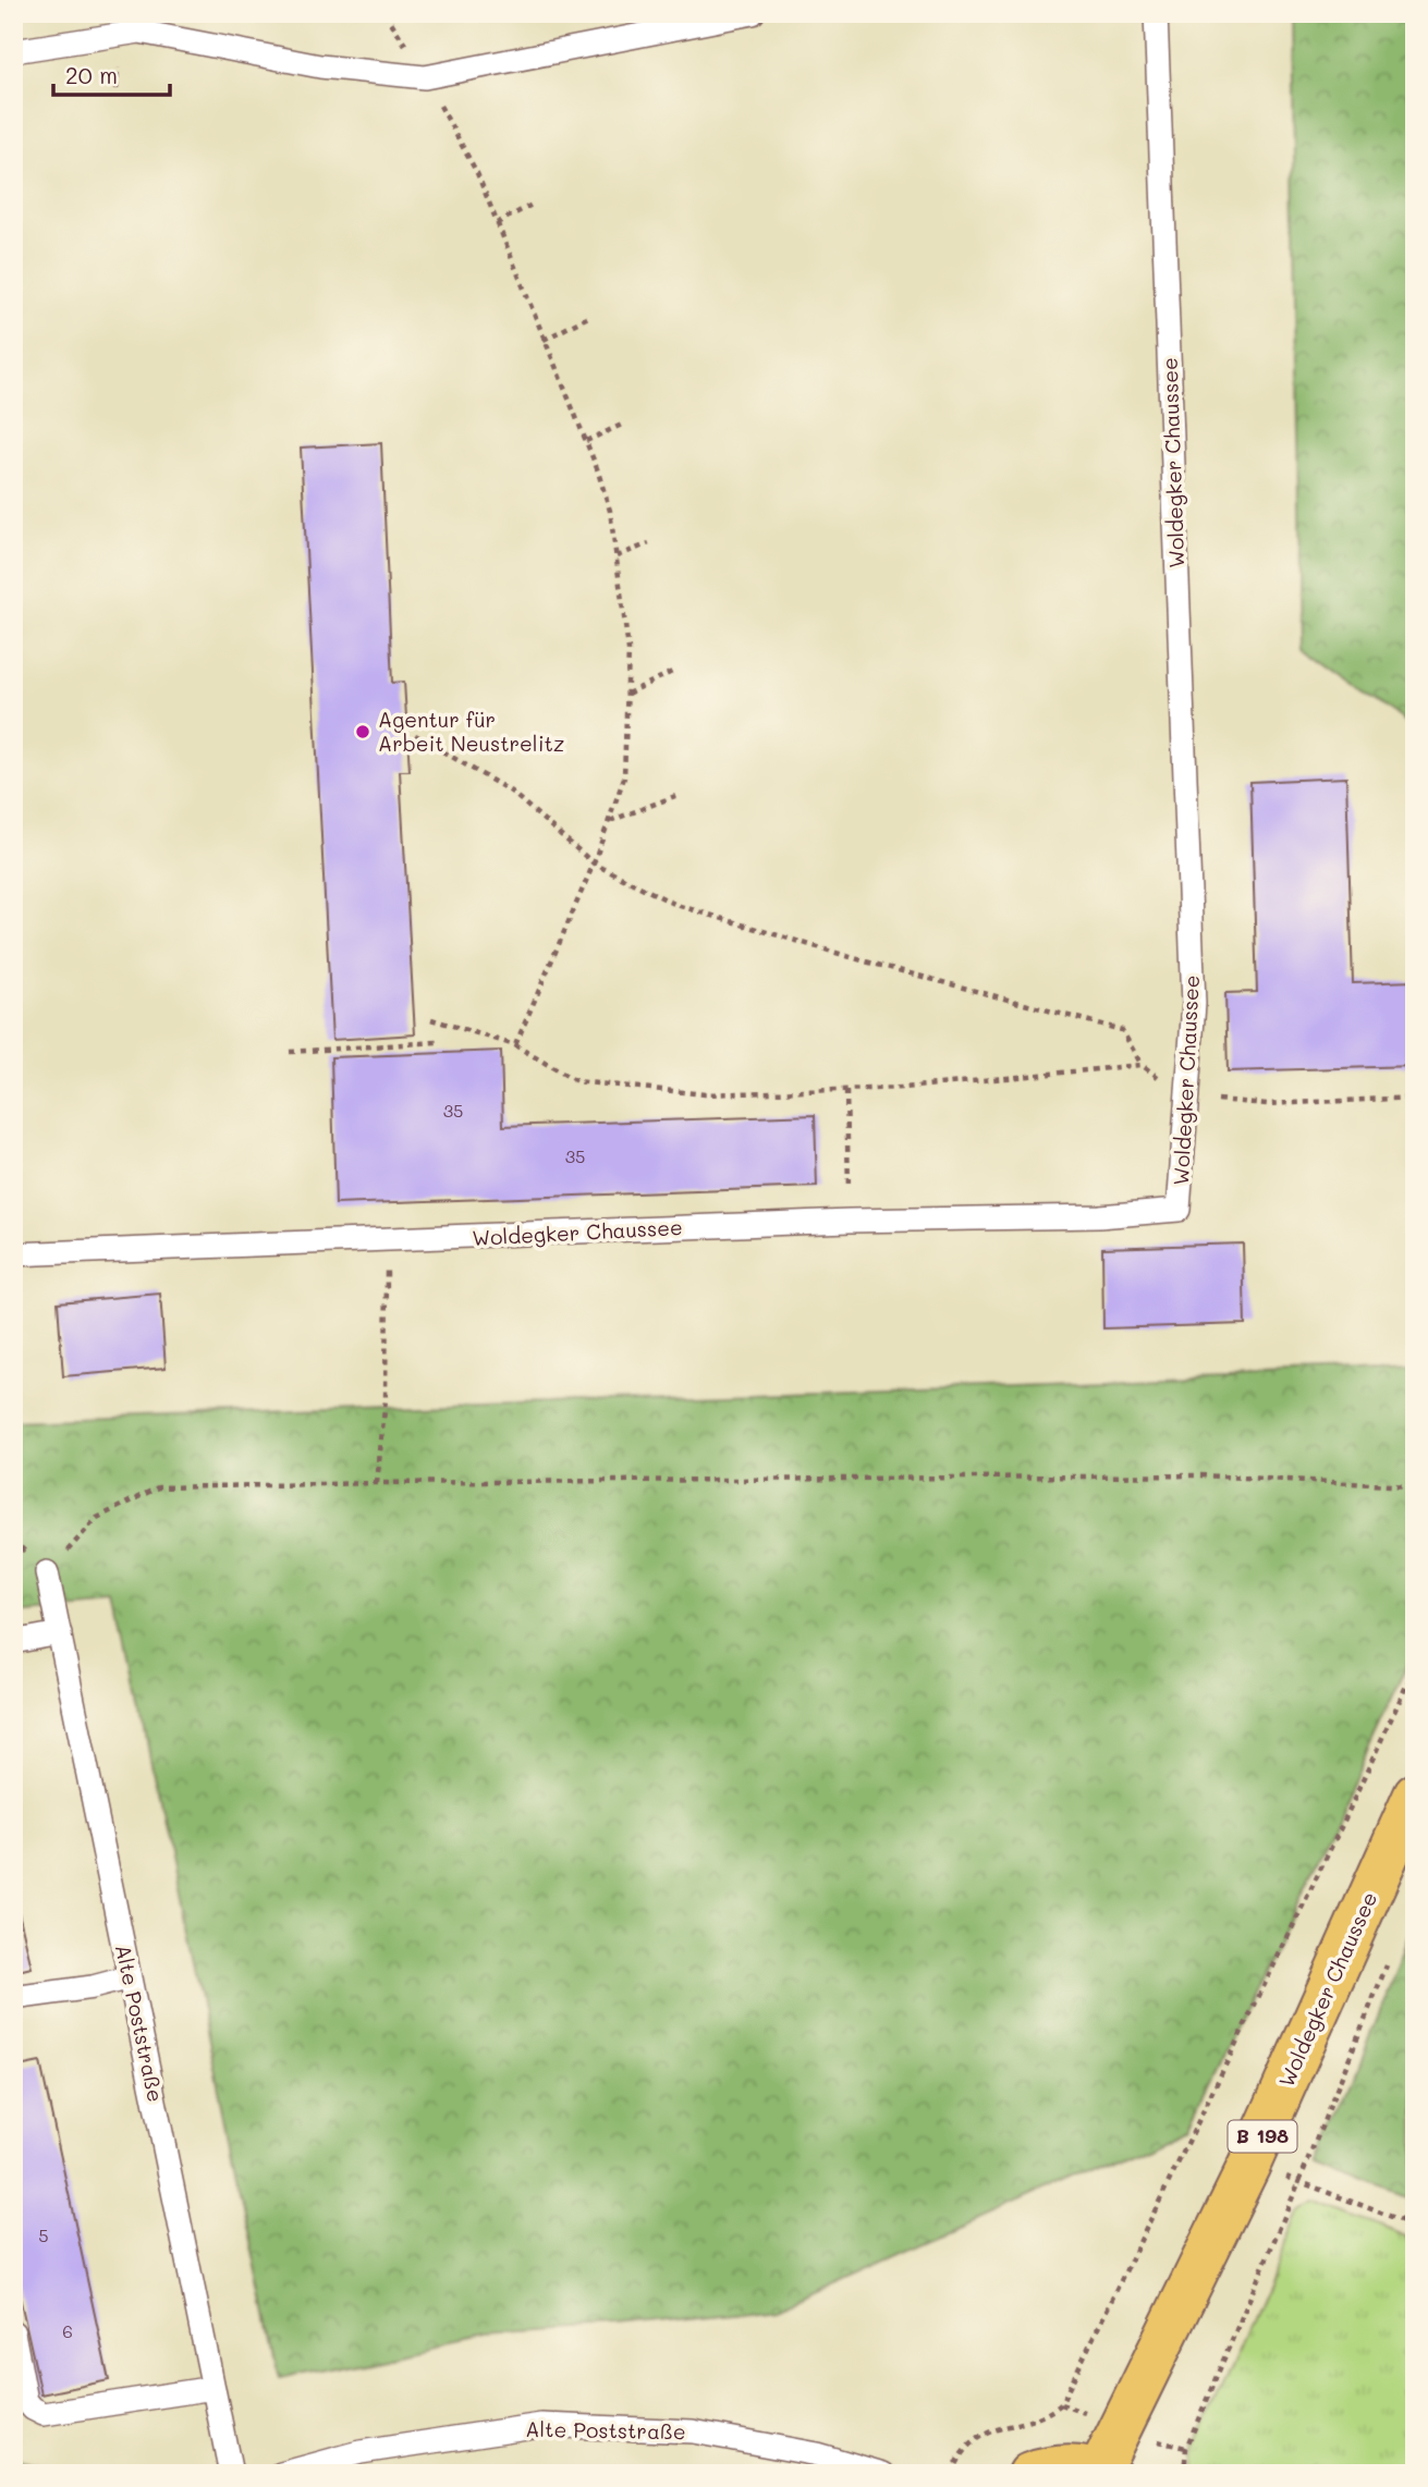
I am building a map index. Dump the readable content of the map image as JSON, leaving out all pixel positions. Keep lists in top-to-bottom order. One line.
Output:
{"streets":{"main road":["Woldegker Chaussee","B 198"],"lane":["Alte Poststraße"]},"places":["Agentur für Arbeit Neustrelitz"],"house_numbers":["35","35","5","6"],"scale_bar":"20 m"}
